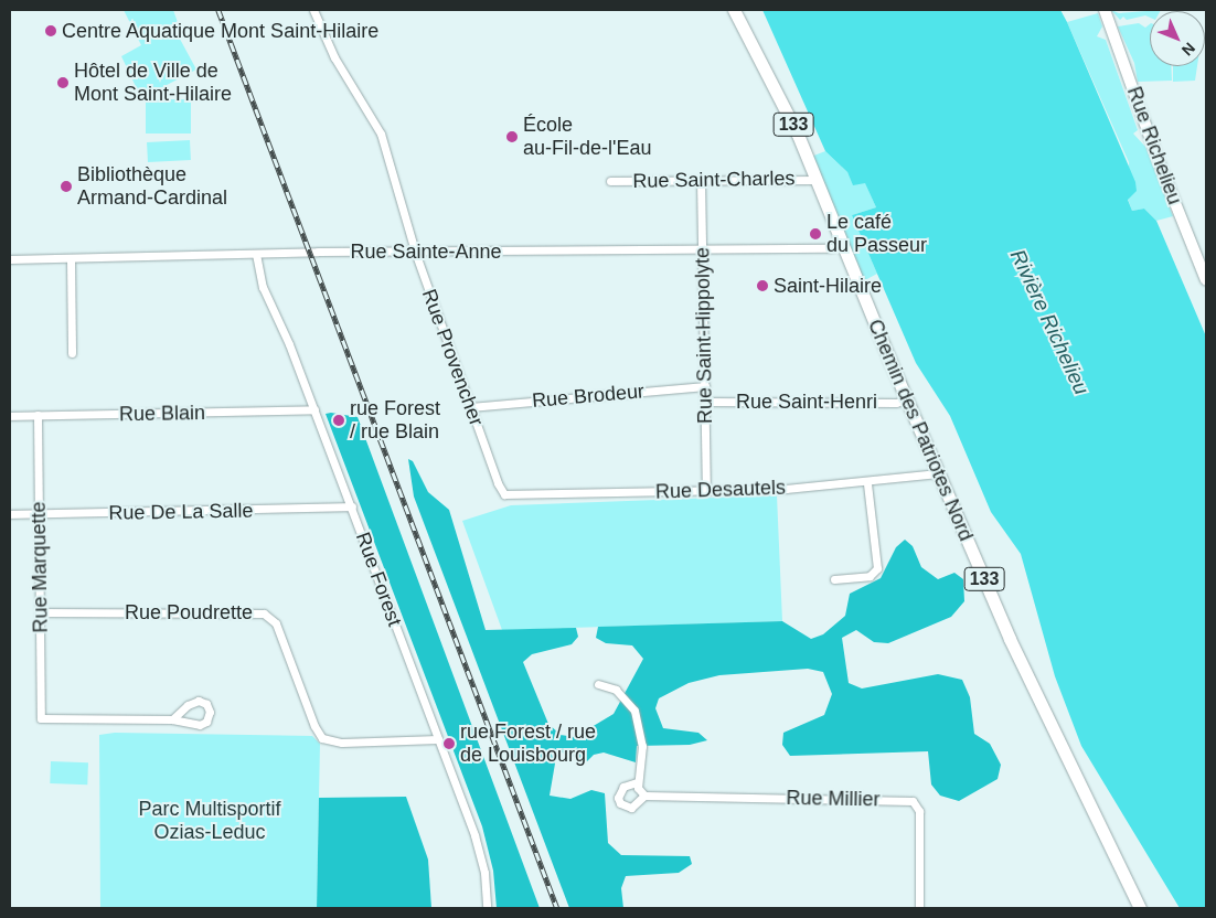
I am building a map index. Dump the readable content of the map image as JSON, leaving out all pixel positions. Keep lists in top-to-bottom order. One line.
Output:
{"streets":{"main road":["133","Rue Richelieu","Chemin des Patriotes Nord"],"street":["Rue Saint-Charles","Rue Sainte-Anne","Rue Saint-Hippolyte","Rue Provencher","Rue Brodeur","Rue Saint-Henri","Rue Blain","Rue Desautels","Rue De La Salle","Rue Marquette","Rue Forest","Rue Poudrette","Rue Millier"]},"crossings":[["Rue Saint-Charles","Rue Saint-Hippolyte"],["Rue Saint-Charles","Chemin des Patriotes Nord"],["Rue Sainte-Anne","Rue Saint-Hippolyte"],["Rue Sainte-Anne","Rue Provencher"],["Rue Sainte-Anne","Chemin des Patriotes Nord"],["Rue Sainte-Anne","Rue Forest"],["Rue Saint-Hippolyte","Rue Brodeur"],["Rue Saint-Hippolyte","Rue Saint-Henri"],["Rue Saint-Hippolyte","Rue Desautels"],["Rue Provencher","Rue Brodeur"],["Rue Provencher","Rue Desautels"],["Rue Saint-Henri","Chemin des Patriotes Nord"],["Rue Blain","Rue Marquette"],["Rue Blain","Rue Forest"],["Chemin des Patriotes Nord","Rue Desautels"],["Rue De La Salle","Rue Marquette"],["Rue De La Salle","Rue Forest"],["Rue Marquette","Rue Poudrette"],["Rue Forest","Rue Poudrette"]],"water":["Rivière Richelieu"],"parks":["Parc Multisportif Ozias-Leduc"],"places":["Centre Aquatique Mont Saint-Hilaire","Hôtel de Ville de Mont Saint-Hilaire","École au-Fil-de-l'Eau","Bibliothèque Armand-Cardinal","Le café du Passeur","Saint-Hilaire","rue Forest / rue Blain","rue Forest / rue de Louisbourg"],"north":"bottom right"}
